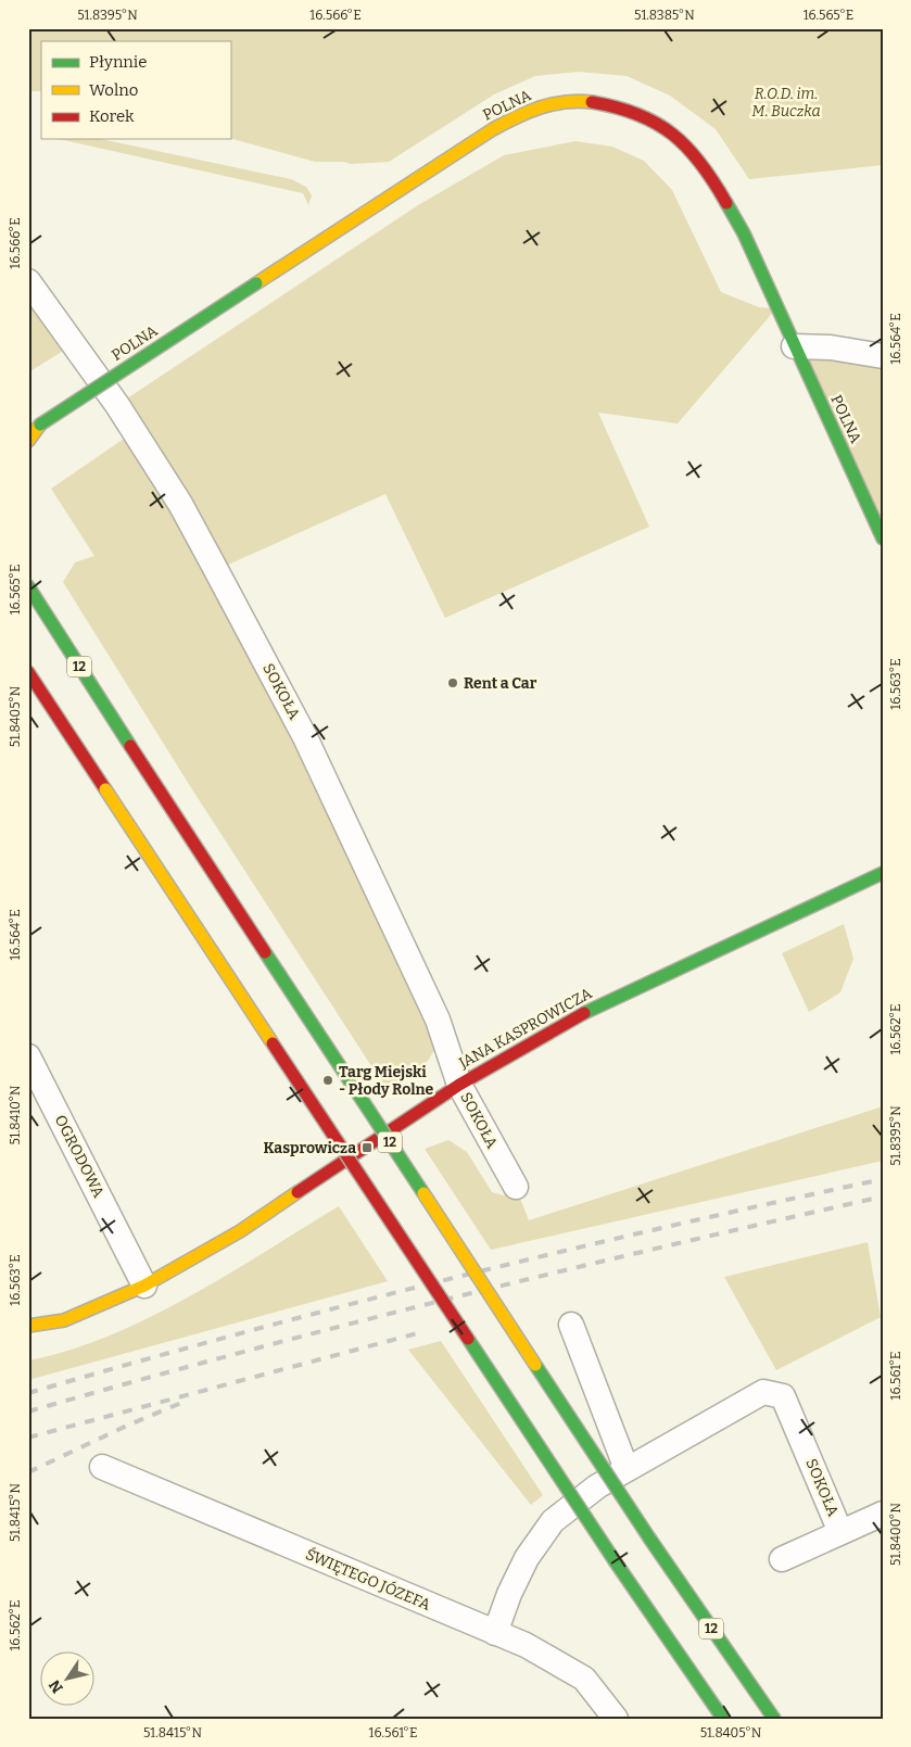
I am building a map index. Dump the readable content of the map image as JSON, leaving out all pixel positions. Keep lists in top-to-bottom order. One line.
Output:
{"streets":{"main road":["POLNA","12","JANA KASPROWICZA"],"street":["SOKOŁA","OGRODOWA","ŚWIĘTEGO JÓZEFA"]},"crossings":[["SOKOŁA","JANA KASPROWICZA"],["SOKOŁA","ŚWIĘTEGO JÓZEFA"],["JANA KASPROWICZA","OGRODOWA"]],"parks":["R.O.D. im. M. Buczka"],"places":{"other":["Rent a Car","Targ Miejski - Płody Rolne"],"transit":["Kasprowicza"]},"legend":["Płynnie","Wolno","Korek"],"north":"bottom left","coordinates":["51.8395°N","16.566°E","51.8385°N","16.565°E","16.564°E","16.563°E","51.8405°N","16.562°E","51.8410°N","16.561°E","51.8415°N","51.8400°N"]}
